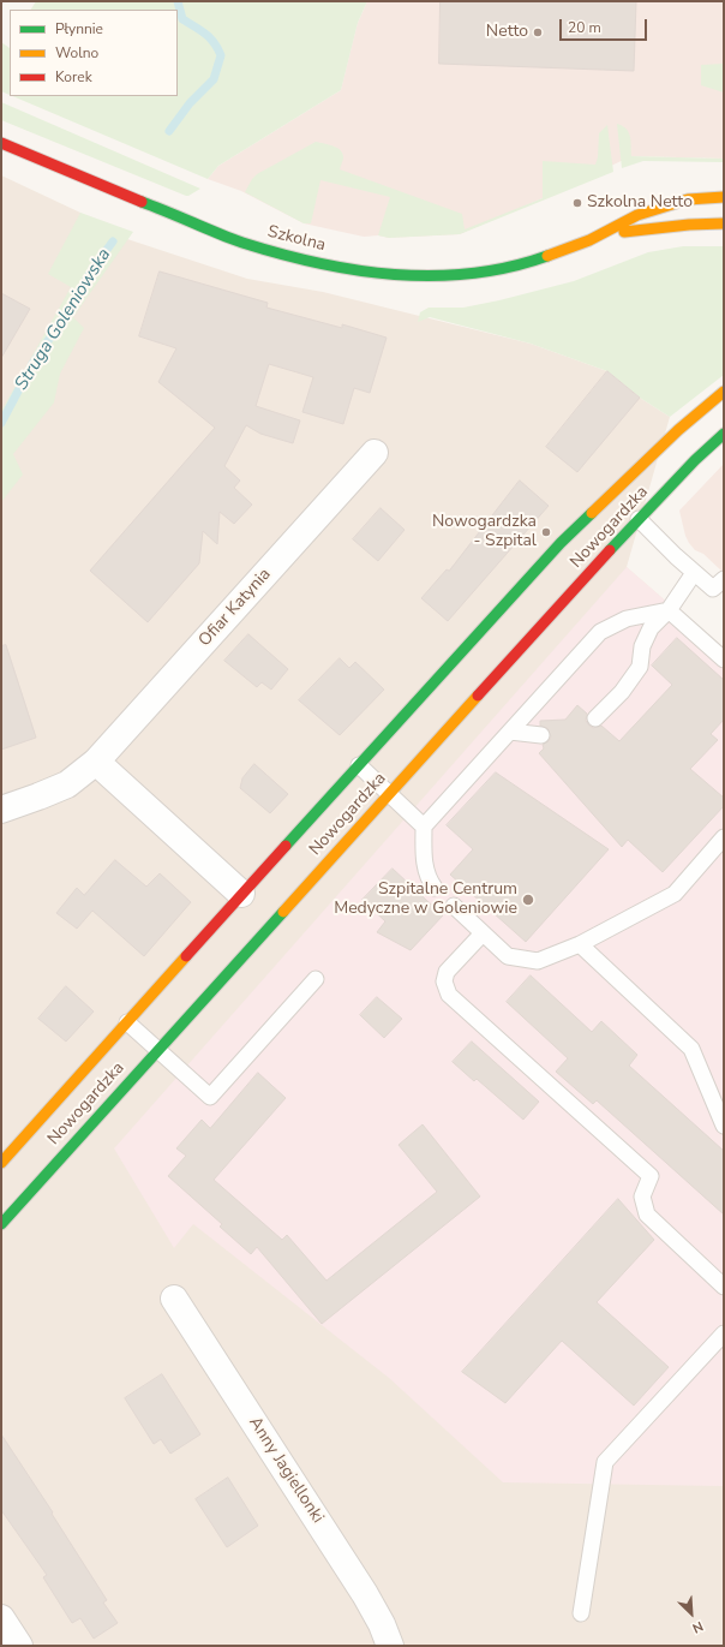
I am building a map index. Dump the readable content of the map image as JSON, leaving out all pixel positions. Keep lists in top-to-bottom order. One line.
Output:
{"streets":{"street":["Szkolna","Nowogardzka","Ofiar Katynia","Anny Jagiellonki"]},"water":["Struga Goleniowska"],"places":["Netto","Szkolna Netto","Nowogardzka - Szpital","Szpitalne Centrum Medyczne w Goleniowie"],"legend":["Płynnie","Wolno","Korek"],"scale_bar":"20 m","north":"bottom right"}
